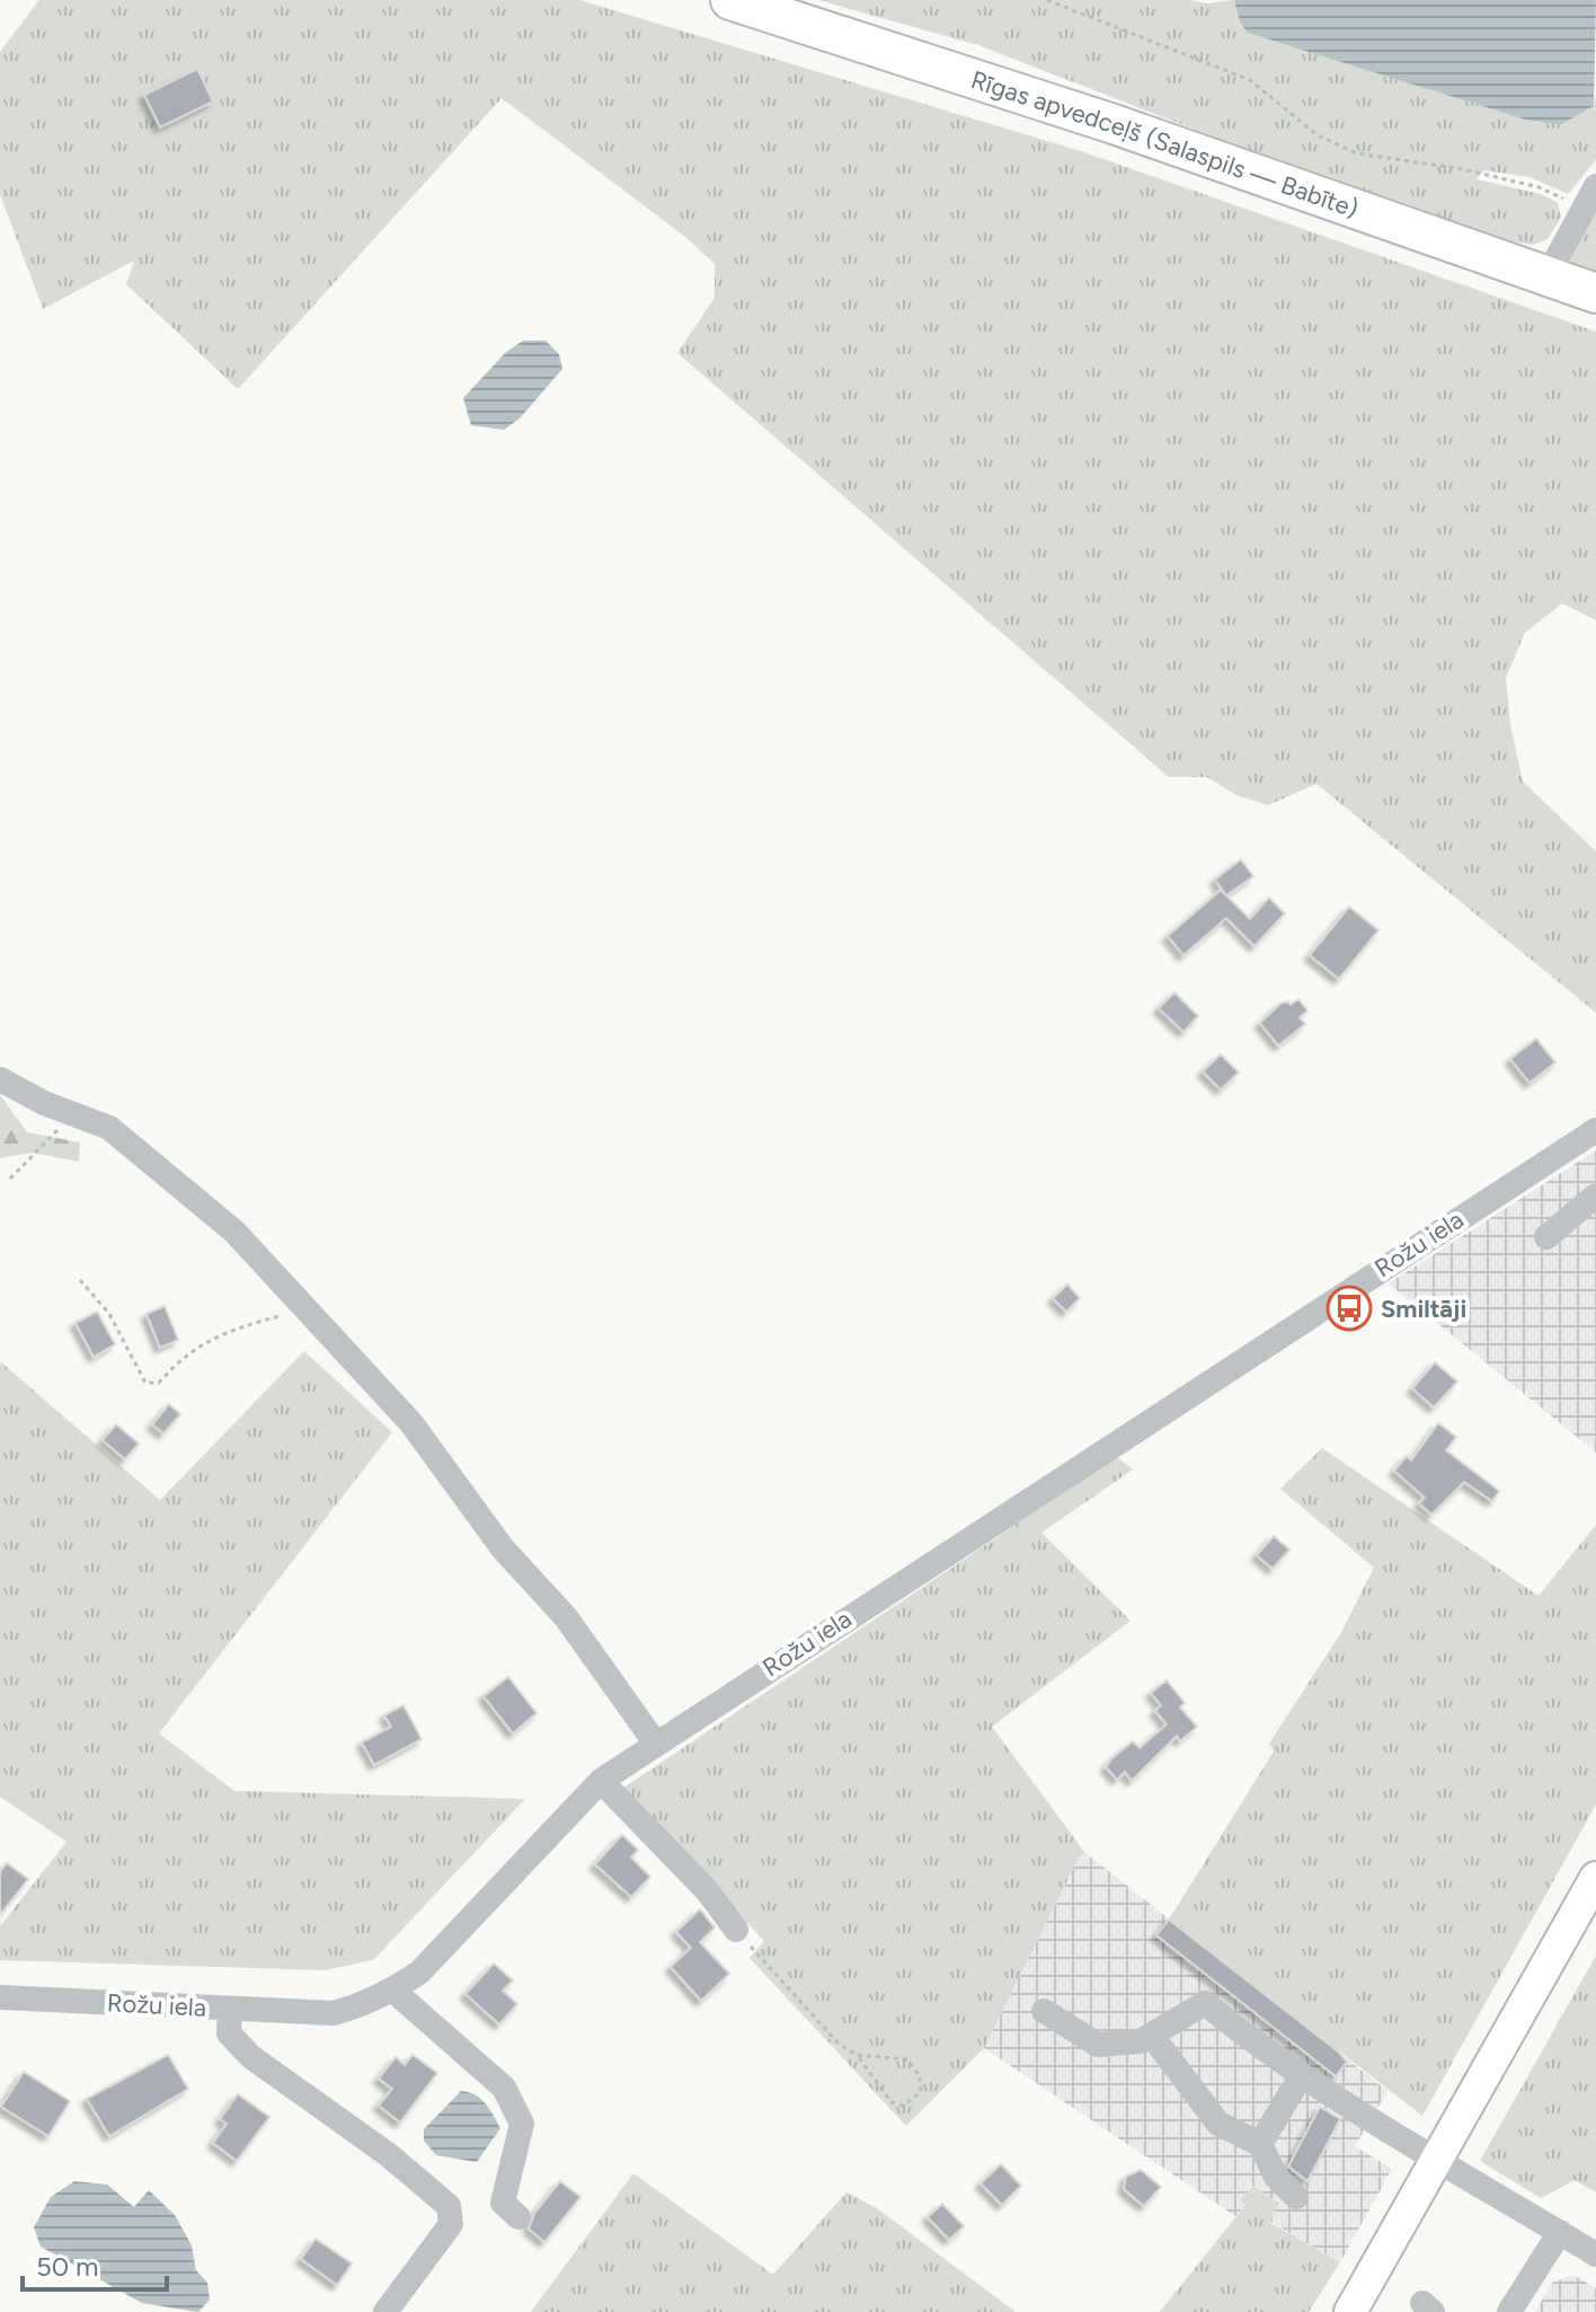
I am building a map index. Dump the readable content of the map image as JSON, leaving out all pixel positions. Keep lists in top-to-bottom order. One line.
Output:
{"streets":{"highway":["Rīgas apvedceļš (Salaspils — Babīte)"],"street":["Rožu iela"]},"places":{"bus stop":["Smiltāji"]},"scale_bar":"50 m"}
